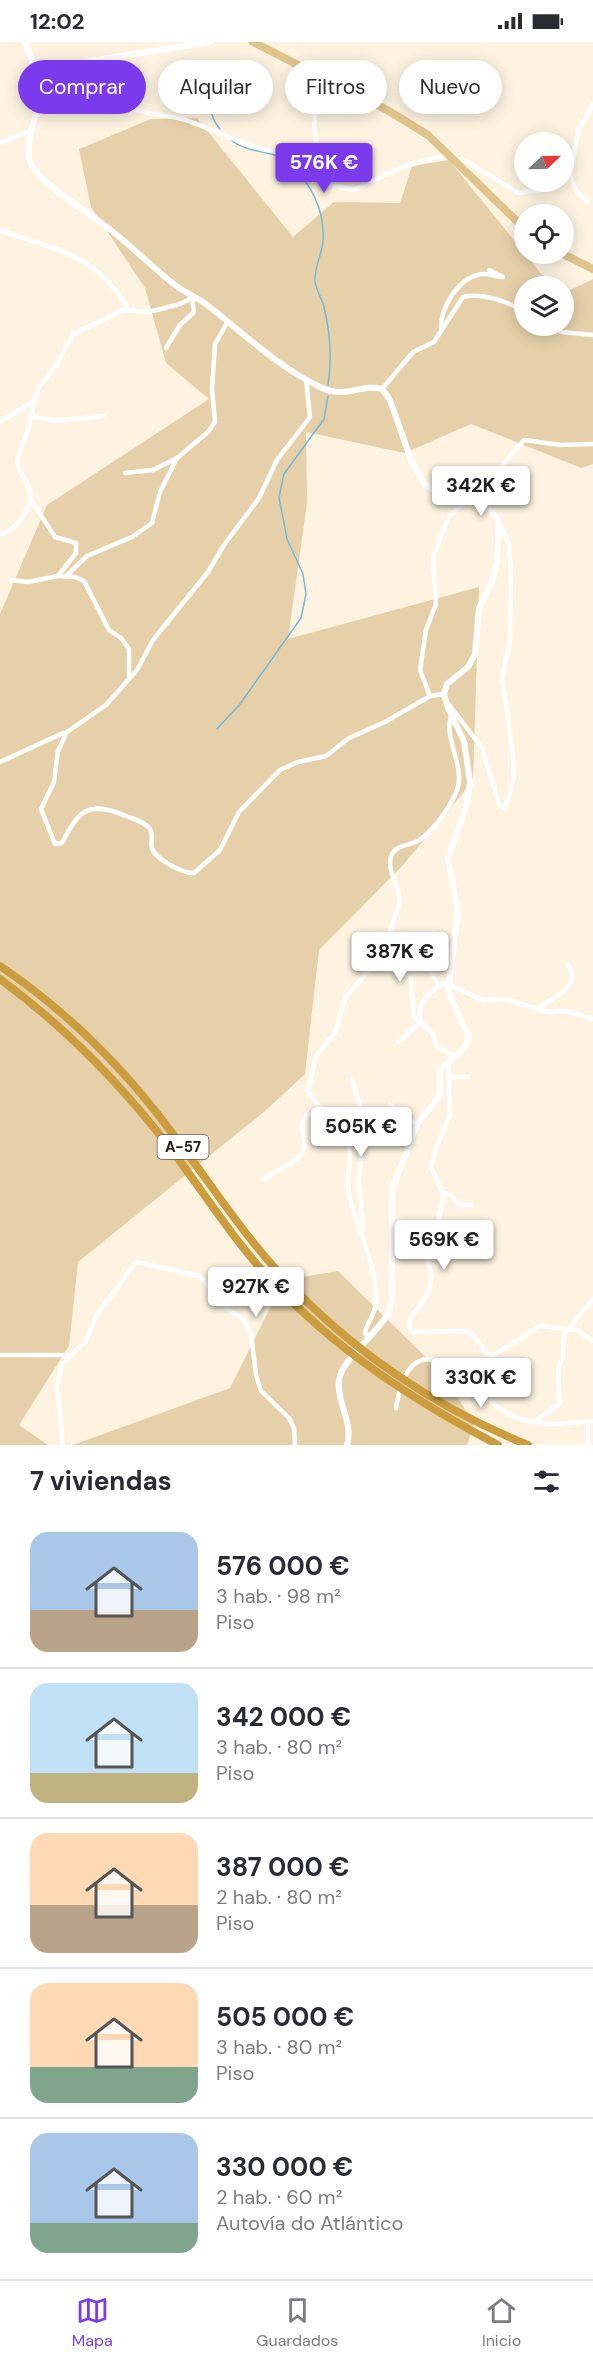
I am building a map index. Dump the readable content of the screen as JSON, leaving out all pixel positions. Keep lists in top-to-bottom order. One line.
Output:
{"streets":{"highway":["A-57"]},"north":"right","page":{"status":"12:02","chip":["Comprar","Alquilar","Filtros","Nuevo"],"price":["576K €","342K €","387K €","505K €","569K €","927K €","330K €"],"heading":"7 viviendas","list":[{"name":"576 000 €","note":"3 hab. · 98 m² · Piso"},{"name":"342 000 €","note":"3 hab. · 80 m² · Piso"},{"name":"387 000 €","note":"2 hab. · 80 m² · Piso"},{"name":"505 000 €","note":"3 hab. · 80 m² · Piso"},{"name":"330 000 €","note":"2 hab. · 60 m² · Autovía do Atlántico"}],"tabs":["Mapa","Guardados","Inicio"]}}
